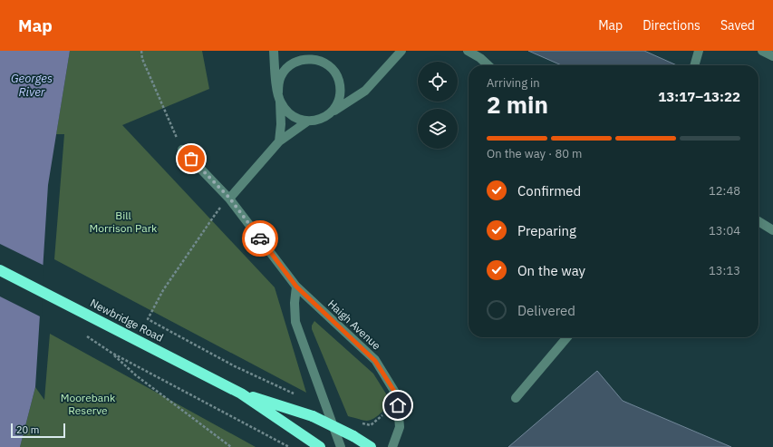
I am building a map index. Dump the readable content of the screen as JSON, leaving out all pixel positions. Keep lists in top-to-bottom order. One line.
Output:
{"streets":{"highway":["Newbridge Road"],"street":["Haigh Avenue"]},"water":["Georges River"],"parks":["Bill Morrison Park","Moorebank Reserve"],"scale_bar":"20 m","page":{"header":"Map","nav":["Map","Directions","Saved"],"heading":["2 min","Arriving in","13:17–13:22"],"bar":"On the way · 80 m","list":[["Confirmed","12:48"],["Preparing","13:04"],["On the way","13:13"],"Delivered"],"scale":"20 m"}}
